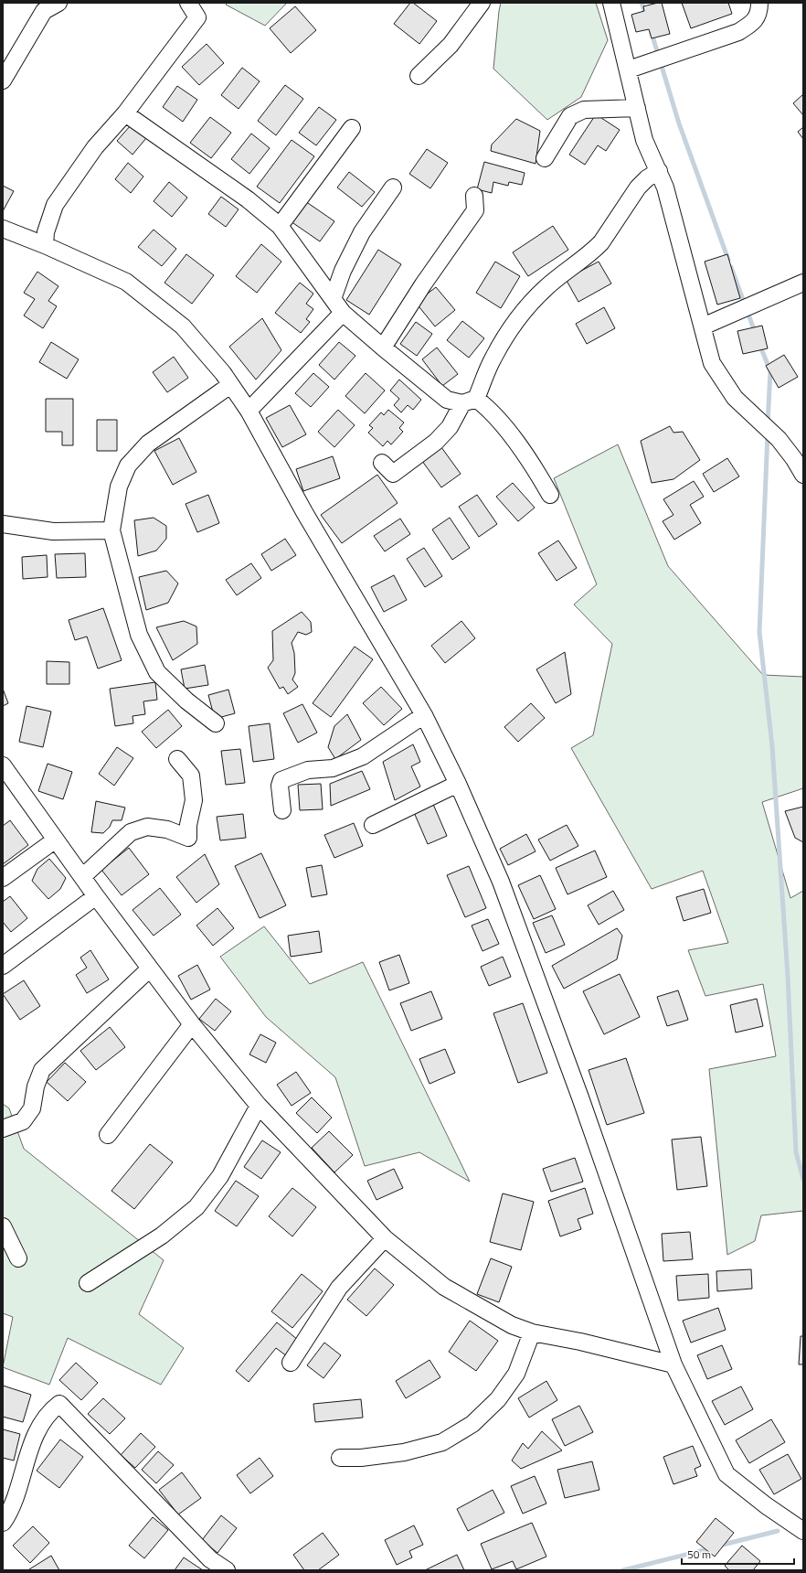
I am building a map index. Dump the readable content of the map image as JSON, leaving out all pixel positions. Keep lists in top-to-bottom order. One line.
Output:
{"scale_bar":"50 m"}
